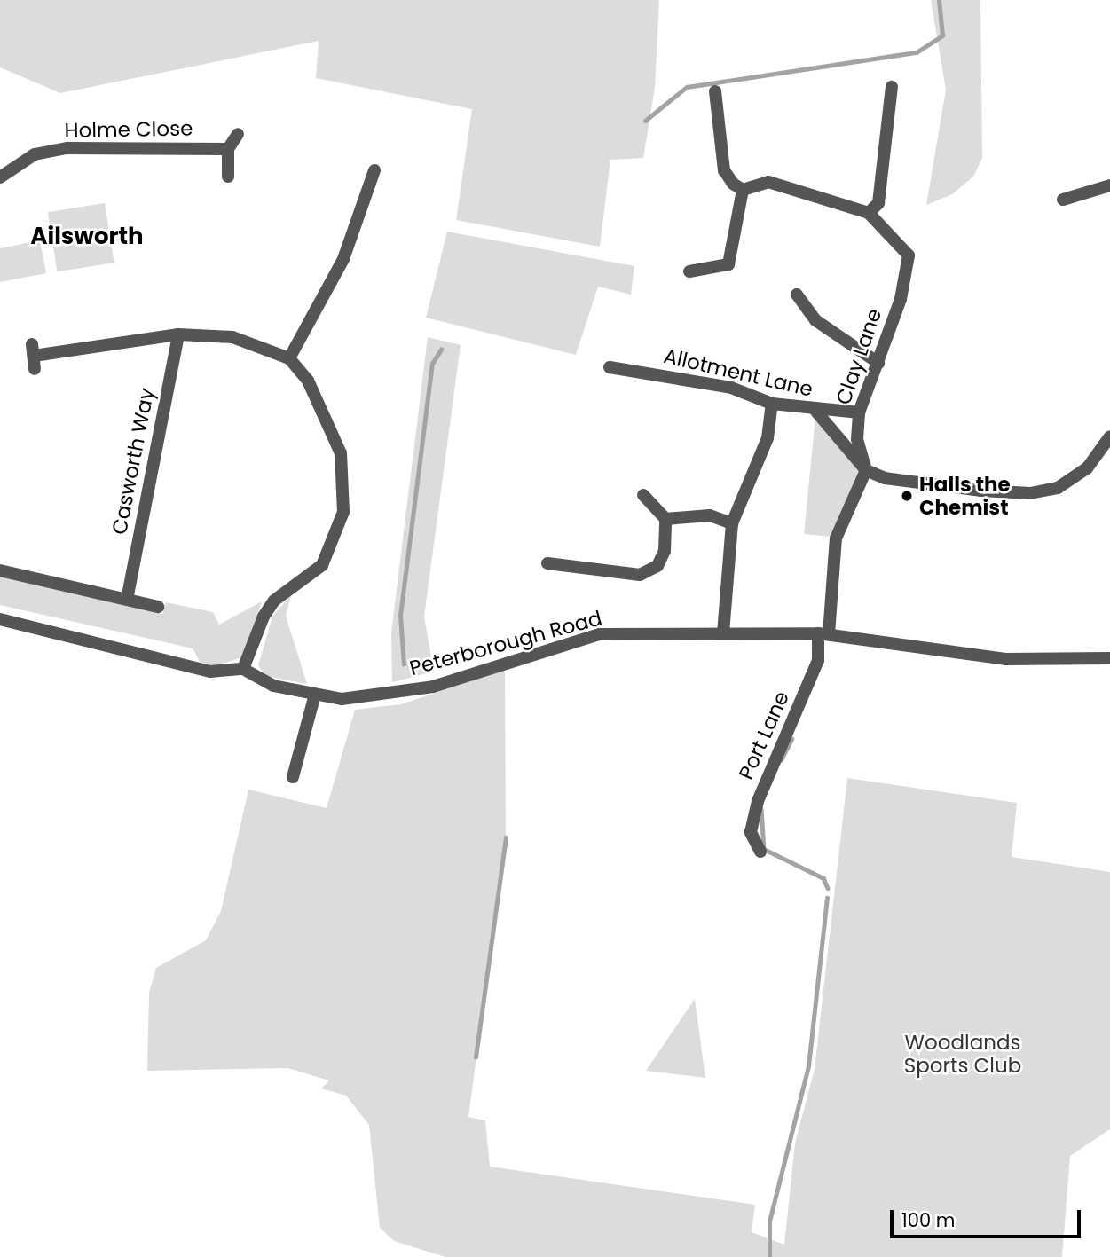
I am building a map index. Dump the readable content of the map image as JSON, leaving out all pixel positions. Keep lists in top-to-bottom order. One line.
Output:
{"streets":{"street":["Holme Close","Clay Lane","Allotment Lane","Casworth Way","Peterborough Road","Port Lane"]},"crossings":[["Clay Lane","Allotment Lane"],["Clay Lane","Port Lane"],["Peterborough Road","Port Lane"]],"districts":["Ailsworth"],"parks":["Woodlands Sports Club"],"places":["Halls the Chemist"],"scale_bar":"100 m"}
